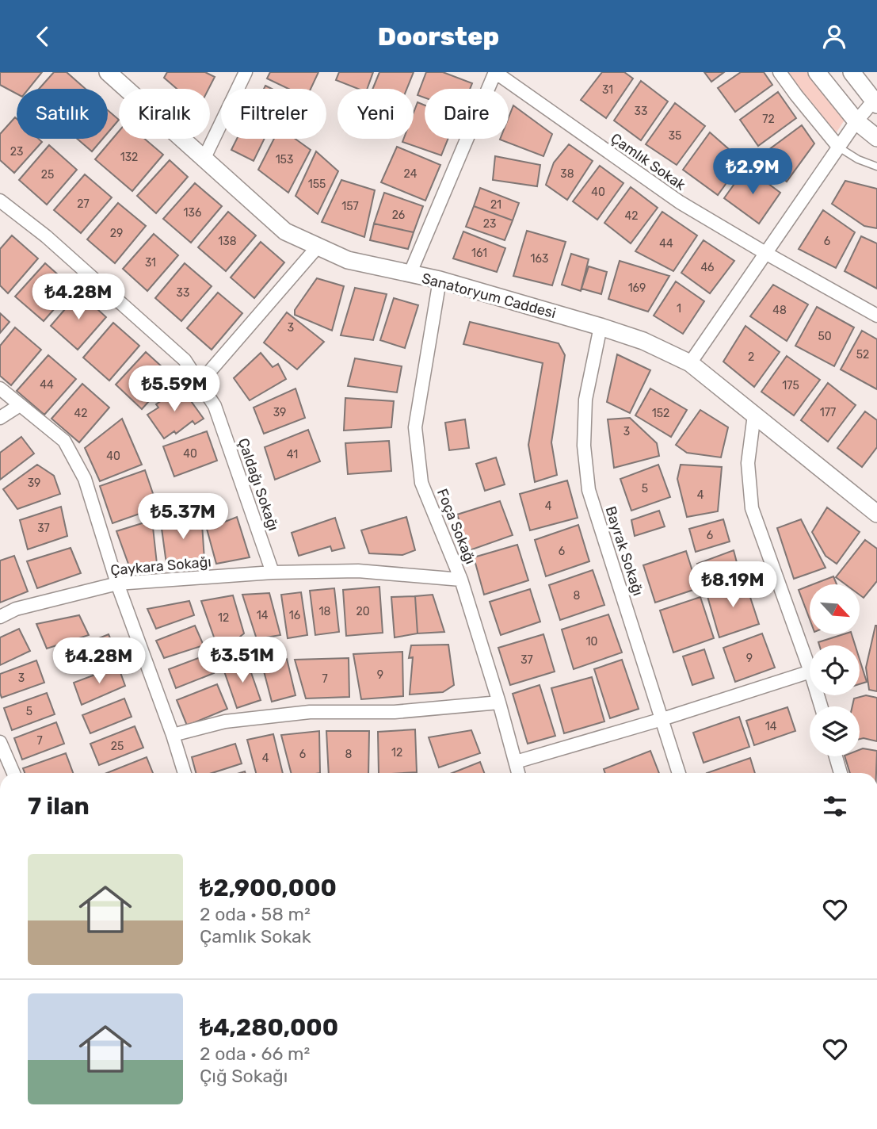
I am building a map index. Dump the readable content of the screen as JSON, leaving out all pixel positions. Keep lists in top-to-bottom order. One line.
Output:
{"streets":{"main road":["Sanatoryum Caddesi"],"street":["Çamlık Sokak","Çaldağı Sokağı","Foça Sokağı","Bayrak Sokağı","Çaykara Sokağı"]},"crossings":[["Sanatoryum Caddesi","Foça Sokağı"],["Sanatoryum Caddesi","Bayrak Sokağı"],["Çaldağı Sokağı","Çaykara Sokağı"],["Foça Sokağı","Çaykara Sokağı"]],"house_numbers":["31","33","72","35","23","132","153","24","38","25","155","40","27","21","157","136","26","42","23","29","138","6","44","161","163","31","46","169","33","1","48","3","50","52","2","44","175","39","177","42","152","3","40","41","40","39","5","4","4","37","6","6","8","18","20","14","16","12","10","9","37","9","3","7","5","14","7","25","12","6","8","4"],"north":"bottom right","page":{"header":"Doorstep","chip":["Satılık","Kiralık","Filtreler","Yeni","Daire"],"price":["₺2.9M","₺4.28M","₺5.59M","₺5.37M","₺8.19M","₺3.51M","₺4.28M"],"heading":"7 ilan","list":[{"name":"₺2,900,000","note":"2 oda · 58 m² · Çamlık Sokak"},{"name":"₺4,280,000","note":"2 oda · 66 m² · Çığ Sokağı"}]}}
